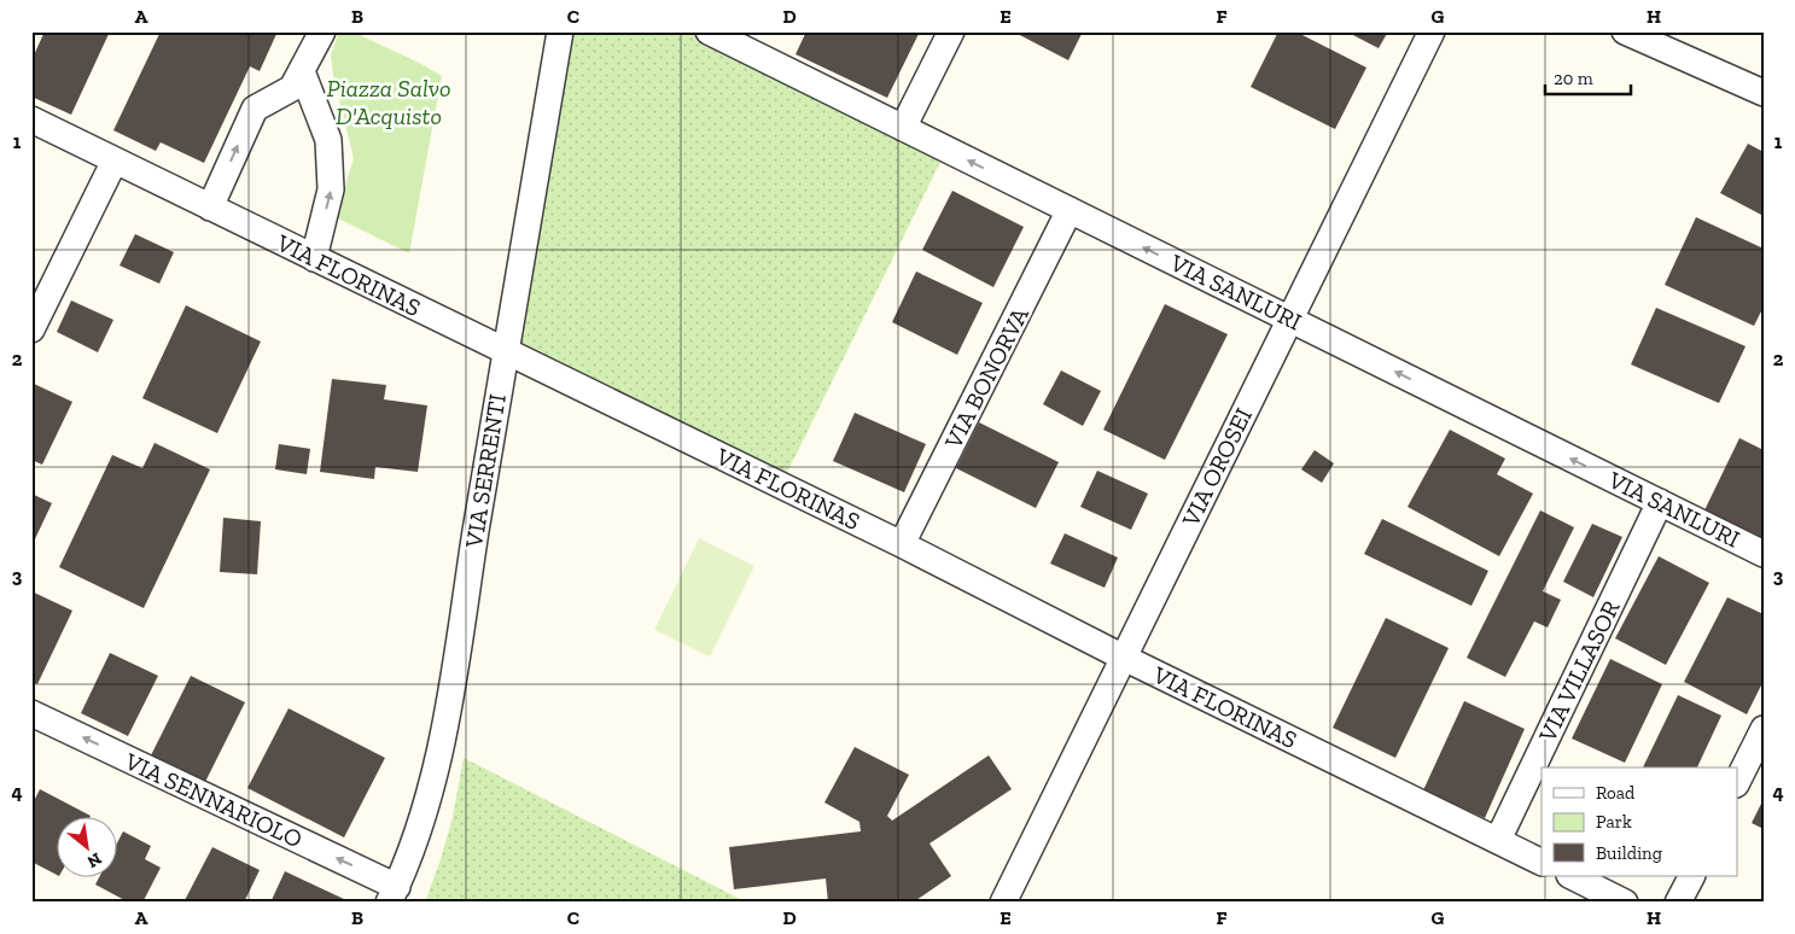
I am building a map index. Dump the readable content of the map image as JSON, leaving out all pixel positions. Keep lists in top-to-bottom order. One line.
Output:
{"streets":{"street":["VIA FLORINAS","VIA SANLURI","VIA BONORVA","VIA OROSEI","VIA SERRENTI","VIA VILLASOR","VIA SENNARIOLO"]},"crossings":[["VIA FLORINAS","VIA BONORVA"],["VIA FLORINAS","VIA OROSEI"],["VIA FLORINAS","VIA SERRENTI"],["VIA FLORINAS","VIA VILLASOR"],["VIA SANLURI","VIA BONORVA"],["VIA SANLURI","VIA OROSEI"],["VIA SANLURI","VIA VILLASOR"],["VIA SERRENTI","VIA SENNARIOLO"]],"one_way":["VIA SANLURI","VIA SENNARIOLO"],"parks":["Piazza Salvo D'Acquisto"],"legend":["Road","Park","Building"],"scale_bar":"20 m","north":"bottom right","grid":{"columns":["A","B","C","D","E","F","G","H"],"rows":["1","2","3","4"]}}
